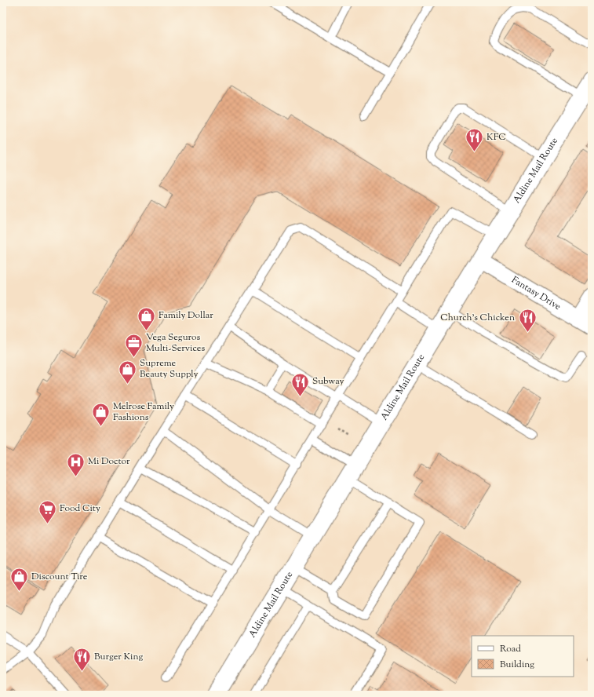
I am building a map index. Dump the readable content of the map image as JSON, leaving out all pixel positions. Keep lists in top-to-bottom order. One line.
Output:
{"streets":{"main road":["Aldine Mail Route"],"street":["Fantasy Drive"]},"crossings":[["Aldine Mail Route","Fantasy Drive"]],"places":{"restaurant":["KFC","Church's Chicken","Subway","Burger King"],"shop":["Family Dollar","Supreme Beauty Supply","Melrose Family Fashions","Discount Tire"],"office":["Vega Seguros Multi-Services"],"hospital":["Mi Doctor"],"supermarket":["Food City"]},"legend":["Road","Building"]}
